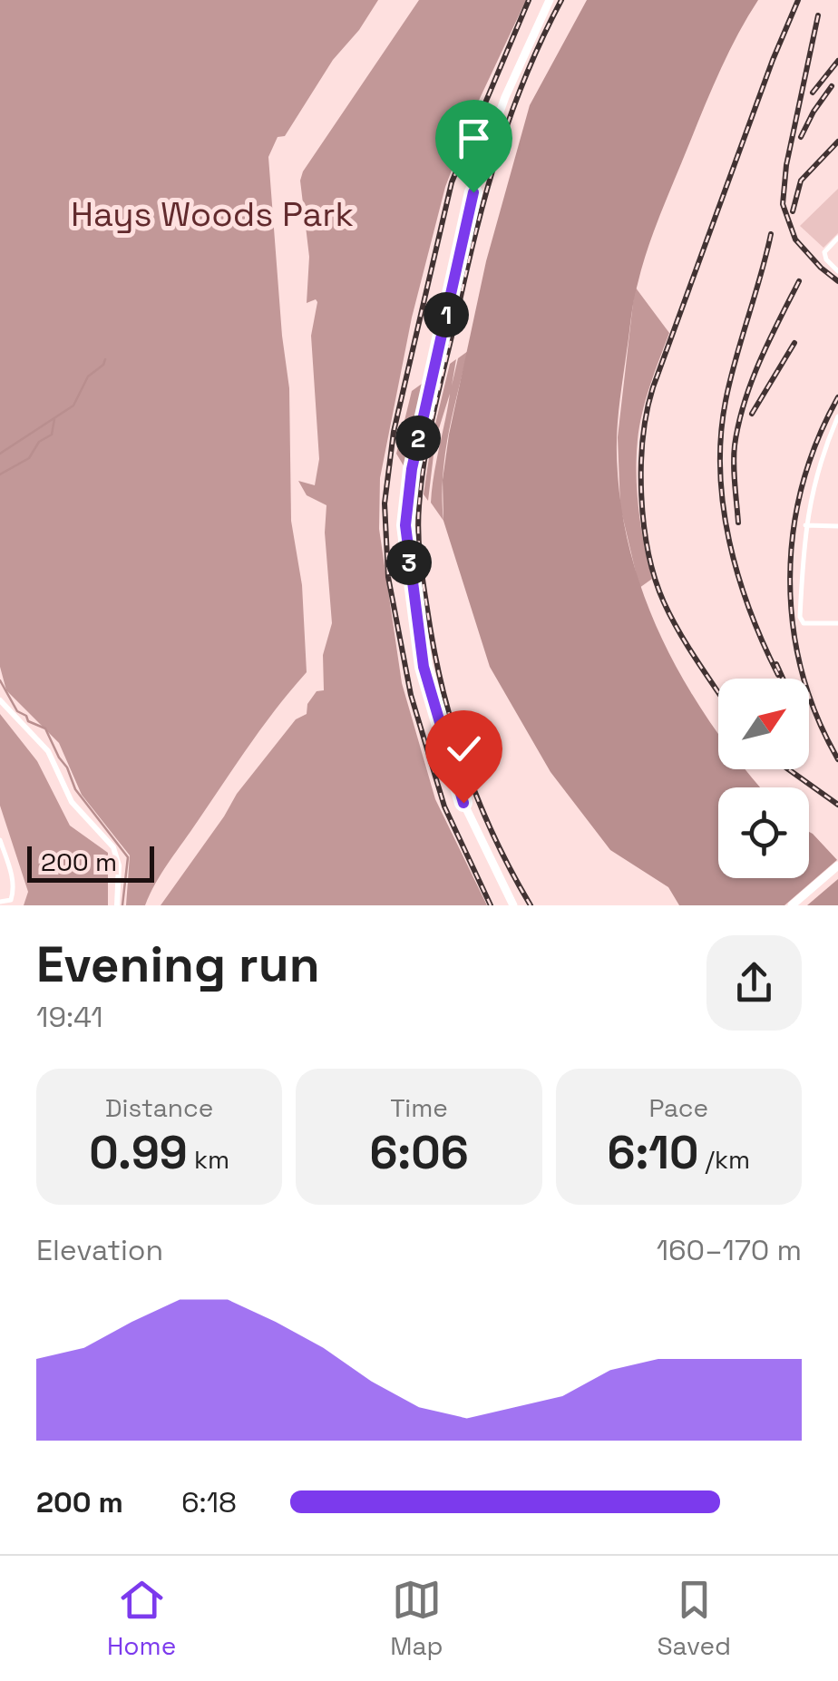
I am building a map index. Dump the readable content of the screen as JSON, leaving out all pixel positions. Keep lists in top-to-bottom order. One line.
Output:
{"parks":["Hays Woods Park"],"scale_bar":"200 m","north":"top right","page":{"pins":["1","2","3"],"scale":"200 m","heading":["Evening run","19:41"],"stats":[["Distance","0.99 km"],["Time","6:06"],["Pace","6:10 /km"]],"chart":["Elevation","160–170 m"],"list":[{"name":"200 m","note":"6:18"}],"tabs":["Home","Map","Saved"]}}
